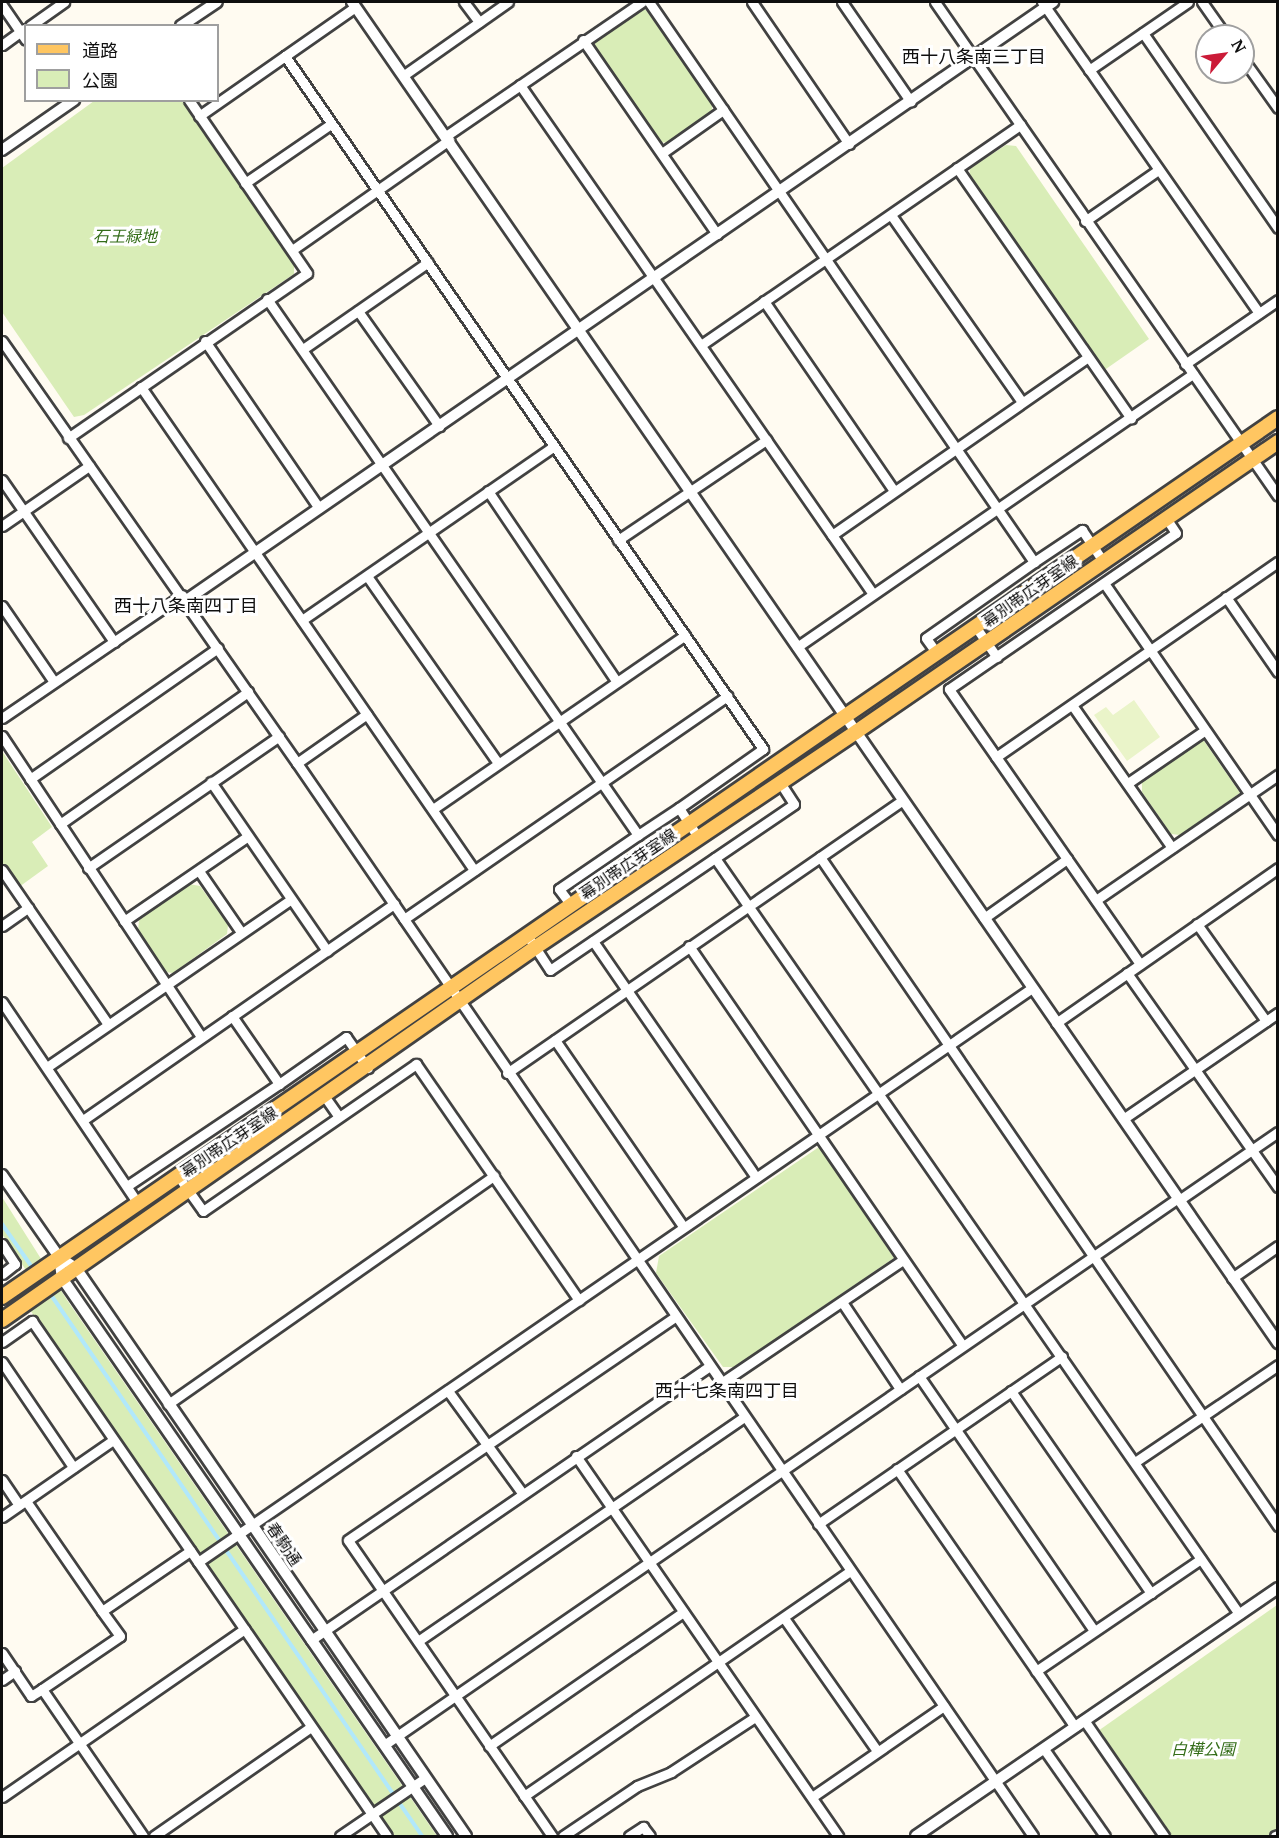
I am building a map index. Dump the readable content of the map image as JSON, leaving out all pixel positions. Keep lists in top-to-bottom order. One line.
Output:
{"streets":{"main road":["幕別帯広芽室線"],"street":["春駒通"]},"crossings":[["幕別帯広芽室線","春駒通"]],"districts":["西十八条南三丁目","西十八条南四丁目","西十七条南四丁目"],"parks":["石王緑地","白樺公園"],"legend":["道路","公園"],"north":"top right"}
